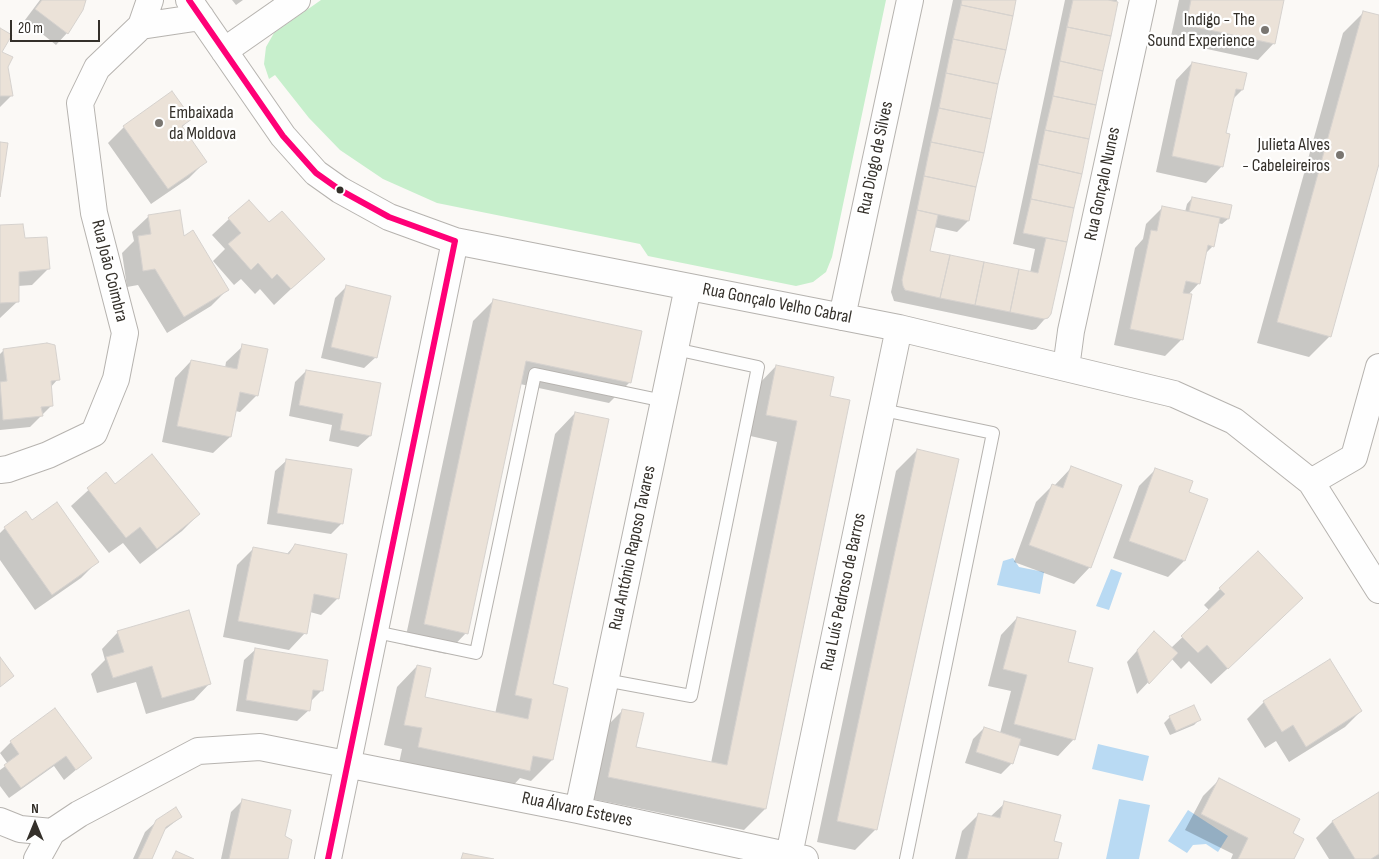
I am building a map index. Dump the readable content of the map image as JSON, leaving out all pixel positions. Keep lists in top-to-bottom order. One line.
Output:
{"streets":{"street":["Rua Diogo de Silves","Rua Gonçalo Nunes","Rua João Coimbra","Rua Gonçalo Velho Cabral","Rua António Raposo Tavares","Rua Luís Pedroso de Barros","Rua Álvaro Esteves"]},"crossings":[["Rua Diogo de Silves","Rua Gonçalo Velho Cabral"],["Rua Gonçalo Nunes","Rua Gonçalo Velho Cabral"],["Rua Gonçalo Velho Cabral","Rua António Raposo Tavares"],["Rua Gonçalo Velho Cabral","Rua Luís Pedroso de Barros"],["Rua António Raposo Tavares","Rua Álvaro Esteves"],["Rua Luís Pedroso de Barros","Rua Álvaro Esteves"]],"places":["Indigo - The Sound Experience","Embaixada da Moldova","Julieta Alves - Cabeleireiros"],"scale_bar":"20 m","north":"top"}
